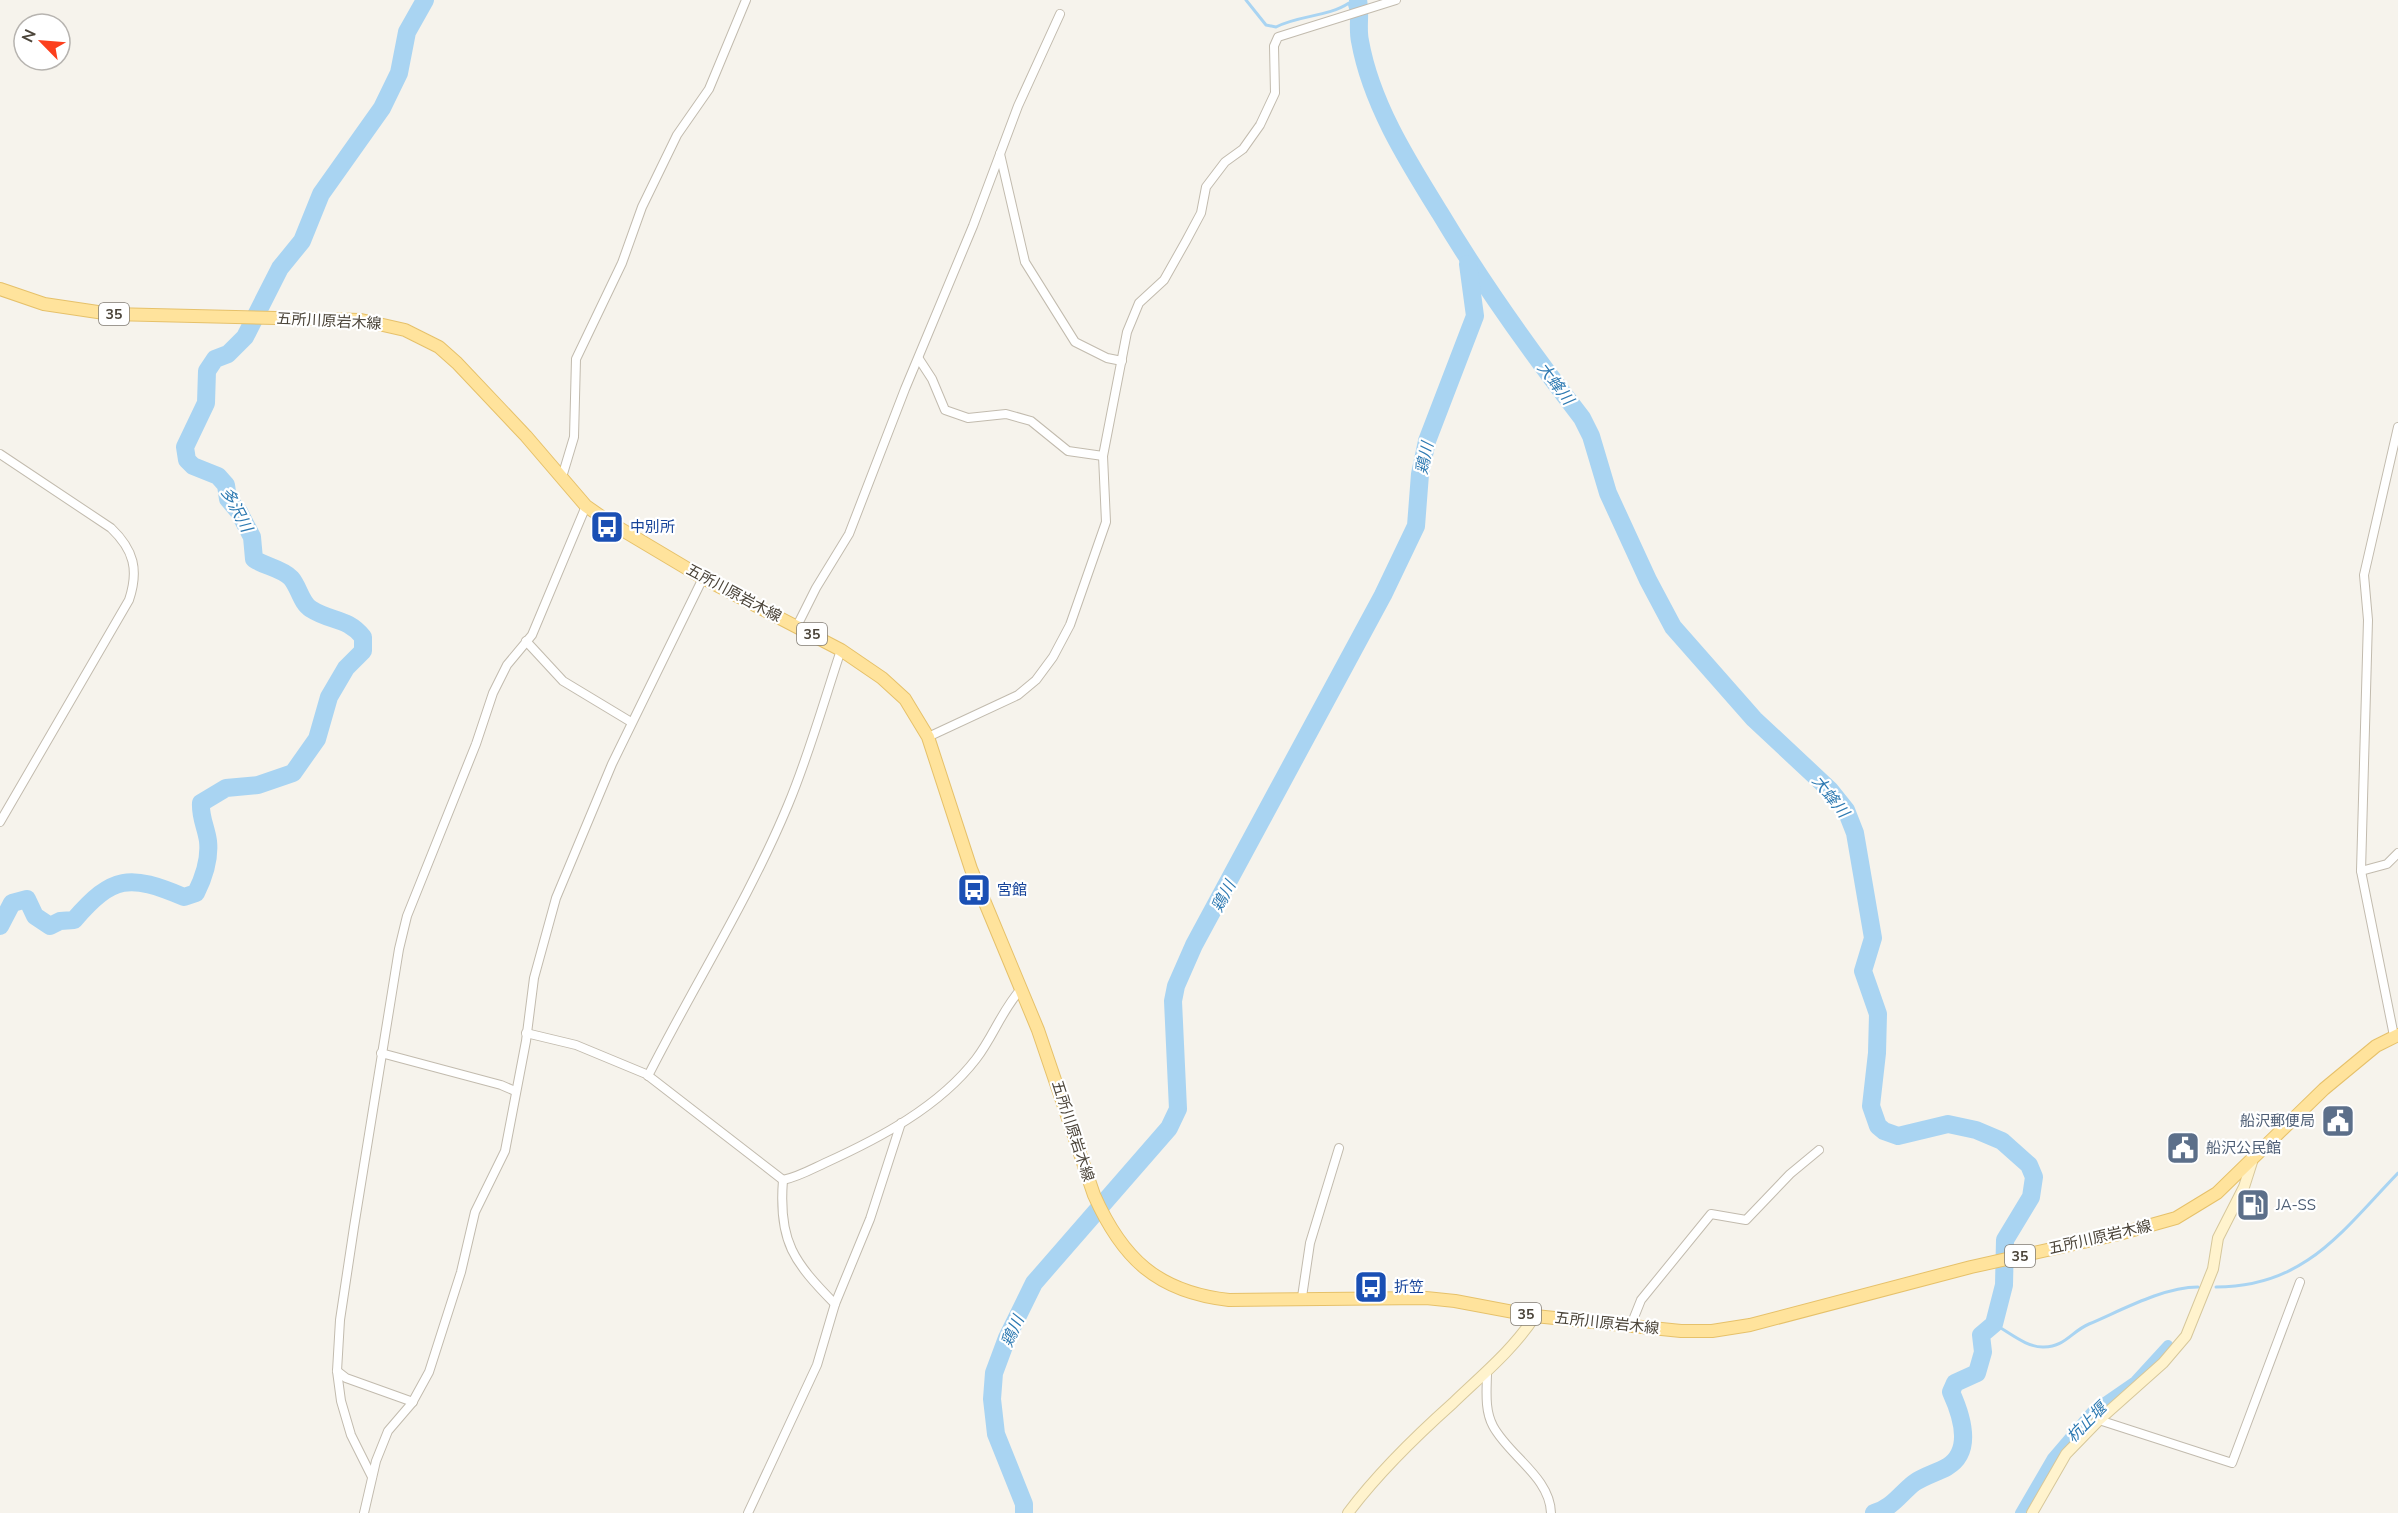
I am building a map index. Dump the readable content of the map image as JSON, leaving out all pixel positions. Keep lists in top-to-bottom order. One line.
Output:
{"streets":{"main road":["35","五所川原岩木線"]},"water":["大蜂川","鶏川","多沢川","杭止堰"],"places":{"bus stop":["中別所","宮館","折笠"],"public building":["船沢郵便局","船沢公民館"],"fuel station":["JA-SS"]},"north":"top left"}
